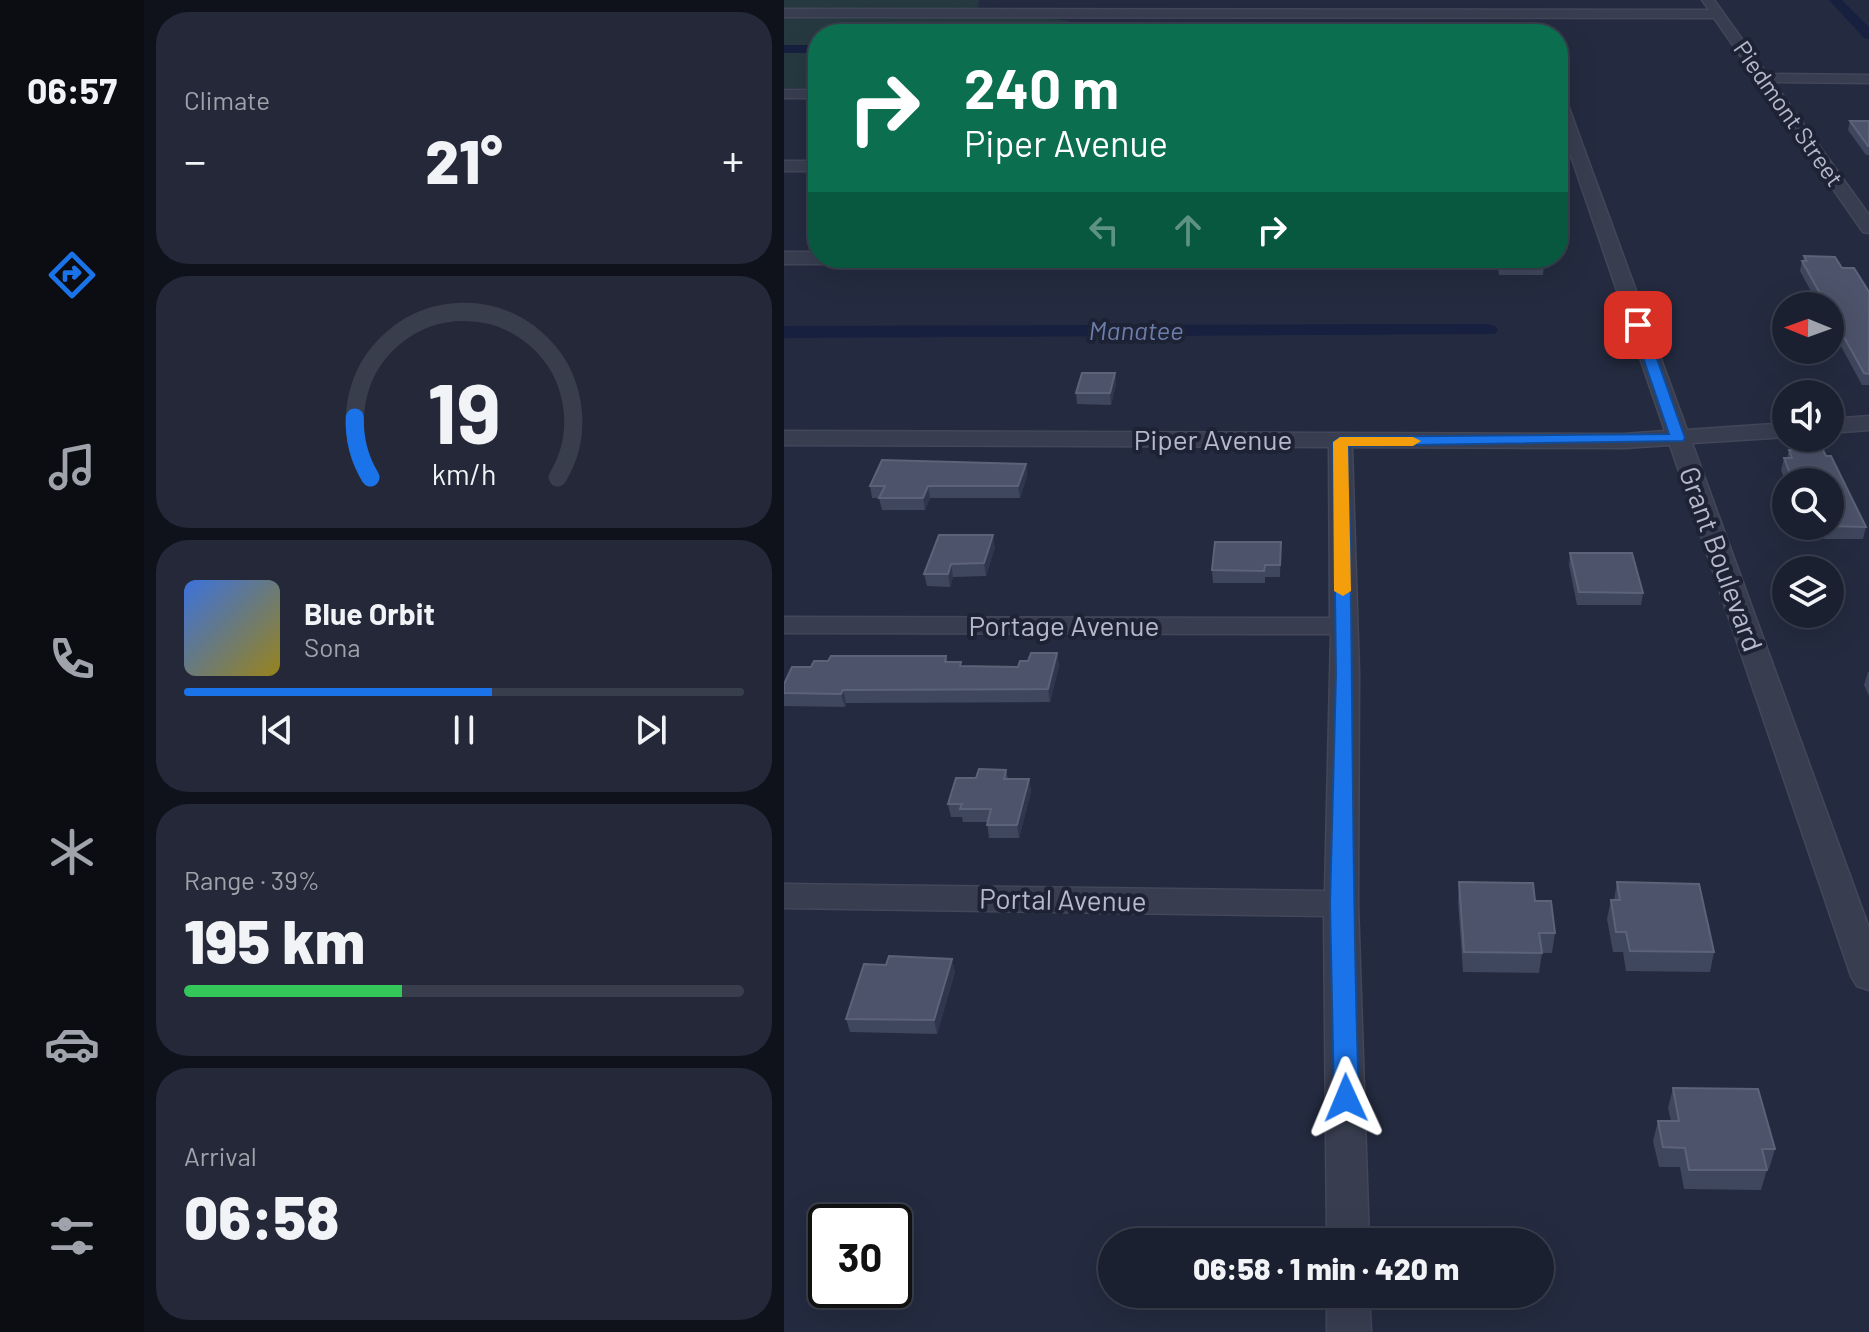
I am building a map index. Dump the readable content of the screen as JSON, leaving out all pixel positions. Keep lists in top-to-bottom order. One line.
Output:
{"streets":{"street":["Piedmont Street","Piper Avenue","Grant Boulevard","Portage Avenue","Portal Avenue"]},"crossings":[["Piper Avenue","Grant Boulevard"]],"water":["Manatee"],"north":"left","page":{"tabs":"06:57","tile":["Climate",["Range · 39%","195 km"],["Arrival","06:58"]],"turn":["240 m","Piper Avenue"],"heat":["−","21°","+"],"song":["Blue Orbit","Sona"],"limit":"30","trip":"06:58 · 1 min · 420 m","gauge":["19","km/h"]}}
